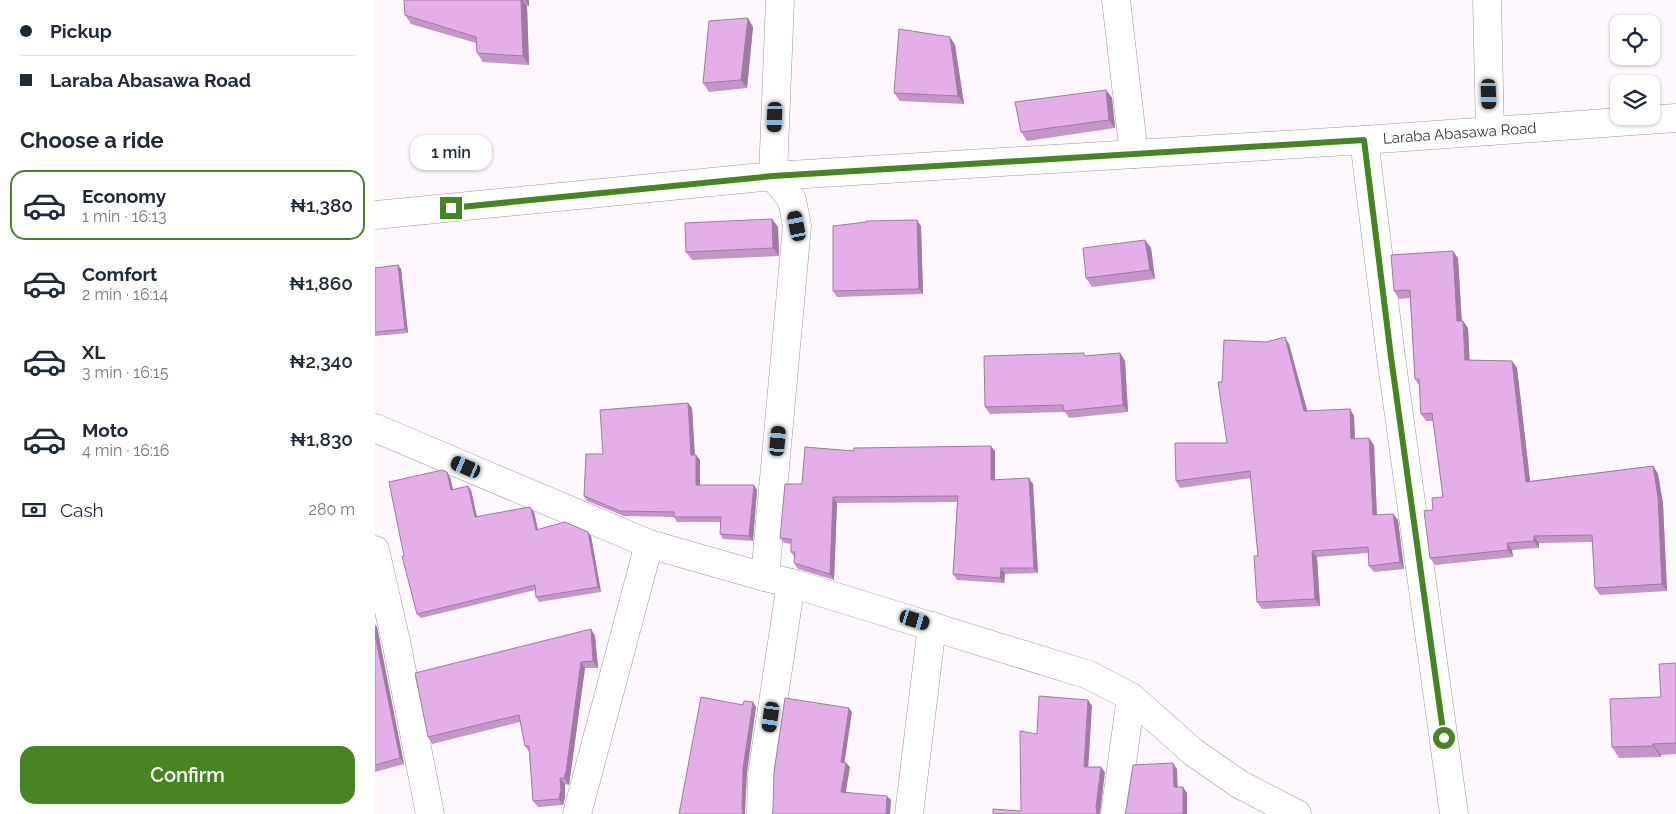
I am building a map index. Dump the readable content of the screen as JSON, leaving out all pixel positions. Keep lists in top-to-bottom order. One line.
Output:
{"streets":{"street":["Laraba Abasawa Road"]},"page":{"banner":["Pickup","Laraba Abasawa Road"],"heading":"Choose a ride","bubble":"1 min","list":[{"name":"Economy","note":"1 min · 16:13","value":"₦1,380"},{"name":"Comfort","note":"2 min · 16:14","value":"₦1,860"},{"name":"XL","note":"3 min · 16:15","value":"₦2,340"},{"name":"Moto","note":"4 min · 16:16","value":"₦1,830"}],"pay":["Cash","280 m"],"buttons":"Confirm"}}
